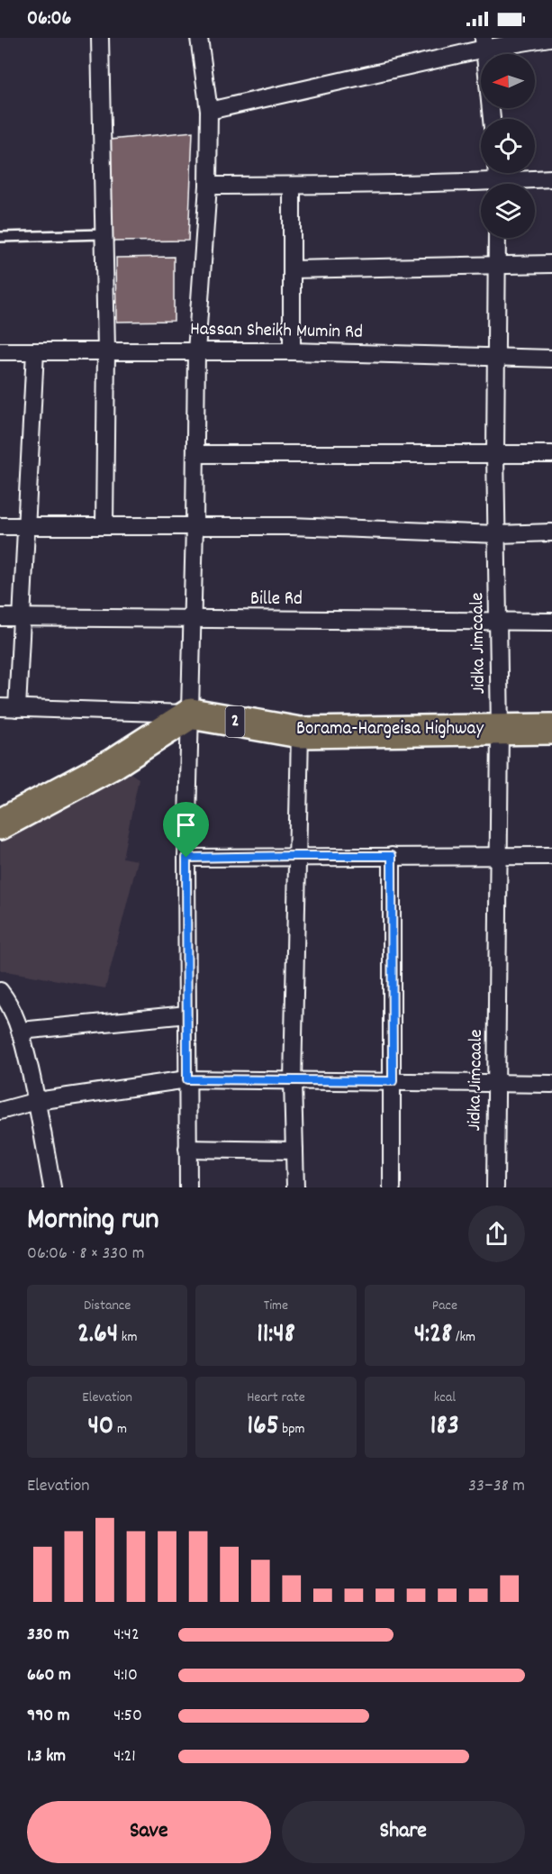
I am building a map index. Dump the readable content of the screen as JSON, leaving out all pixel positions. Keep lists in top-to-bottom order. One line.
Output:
{"streets":{"highway":["2","Borama-Hargeisa Highway"],"street":["Hassan Sheikh Mumin Rd","Bille Rd","Jidka Jimcaale"]},"crossings":[["Hassan Sheikh Mumin Rd","Jidka Jimcaale"],["Bille Rd","Jidka Jimcaale"],["Jidka Jimcaale","Borama-Hargeisa Highway"]],"north":"left","page":{"status":"06:06","heading":["Morning run","06:06 · 8 × 330 m"],"stats":[["Distance","2.64 km"],["Time","11:48"],["Pace","4:28 /km"],["Elevation","40 m"],["Heart rate","165 bpm"],["kcal","183"]],"chart":["Elevation","33–38 m"],"list":[{"name":"330 m","note":"4:42"},{"name":"660 m","note":"4:10"},{"name":"990 m","note":"4:50"},{"name":"1.3 km","note":"4:21"}],"buttons":["Save","Share"]}}
